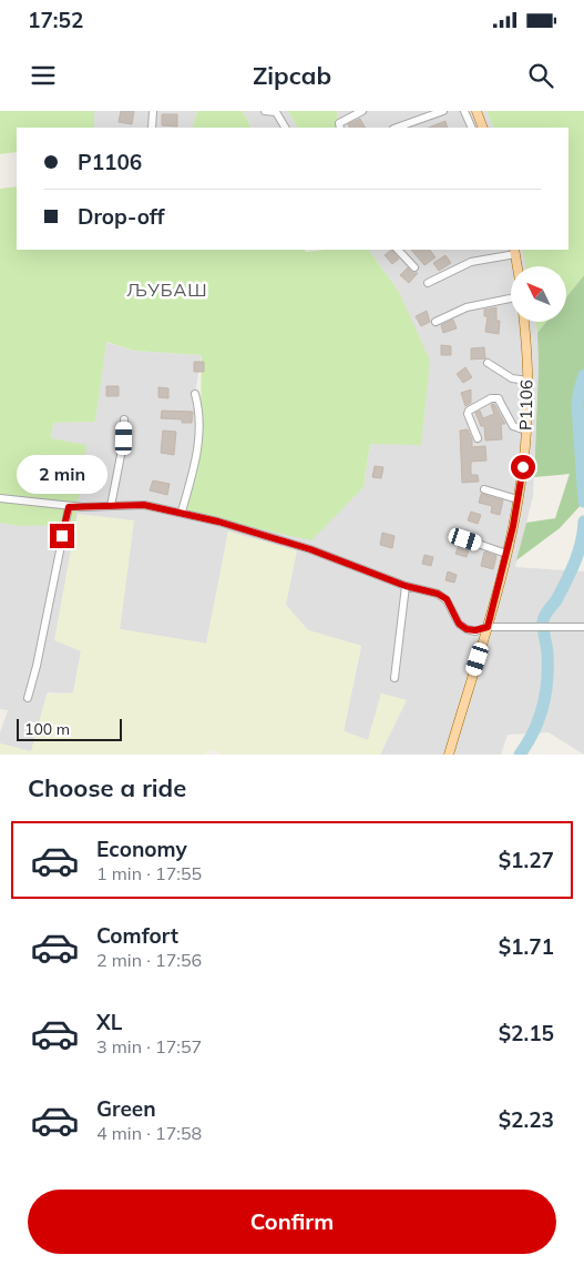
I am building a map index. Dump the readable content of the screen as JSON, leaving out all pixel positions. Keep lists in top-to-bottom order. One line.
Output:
{"streets":{"main road":["P1106"]},"districts":["ЉУБАШ"],"scale_bar":"100 m","north":"top left","page":{"status":"17:52","header":"Zipcab","banner":["P1106","Drop-off"],"bubble":"2 min","scale":"100 m","heading":"Choose a ride","list":[{"name":"Economy","note":"1 min · 17:55","value":"$1.27"},{"name":"Comfort","note":"2 min · 17:56","value":"$1.71"},{"name":"XL","note":"3 min · 17:57","value":"$2.15"},{"name":"Green","note":"4 min · 17:58","value":"$2.23"}],"buttons":"Confirm"}}
